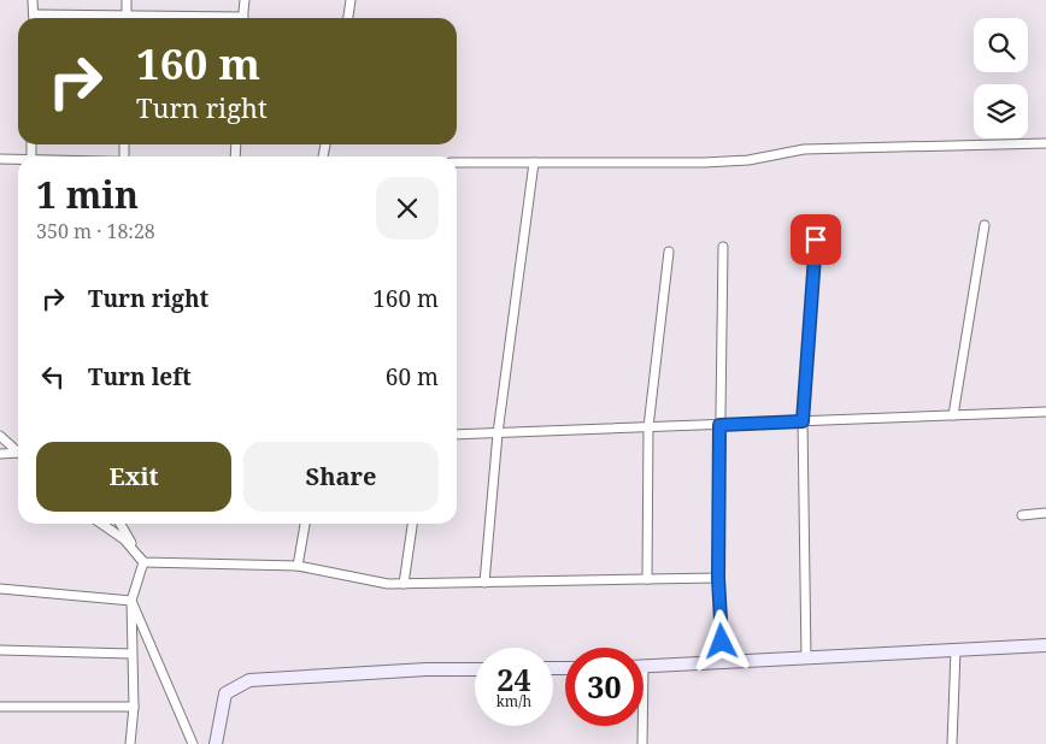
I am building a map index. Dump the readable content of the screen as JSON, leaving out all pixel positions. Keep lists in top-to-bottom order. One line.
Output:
{"page":{"turn":["160 m","Turn right"],"heading":["1 min","350 m · 18:28"],"list":[{"name":"Turn right","value":"160 m"},{"name":"Turn left","value":"60 m"}],"buttons":["Exit","Share"],"speed":"24 km/h","limit":"30"}}
